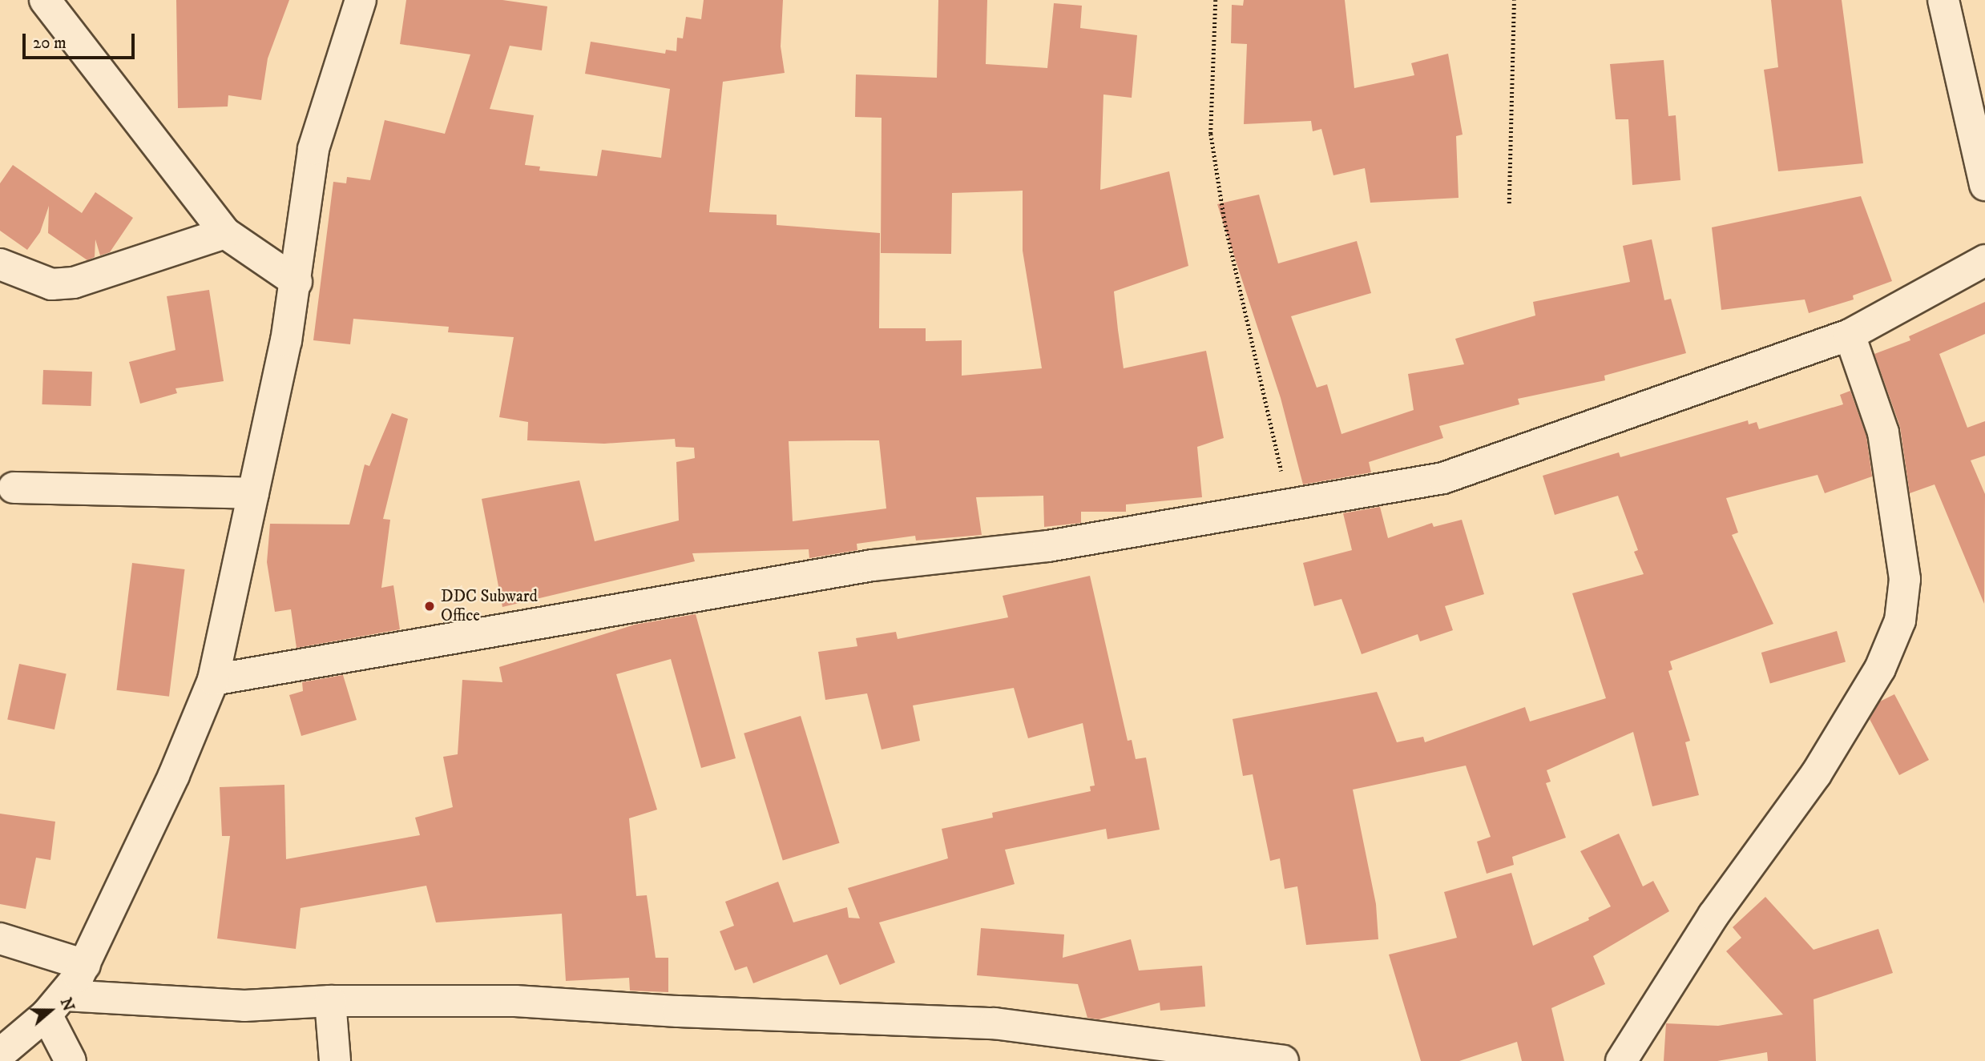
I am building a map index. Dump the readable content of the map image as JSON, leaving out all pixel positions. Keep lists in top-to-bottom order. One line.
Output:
{"places":["DDC Subward Office"],"scale_bar":"20 m","north":"right"}
